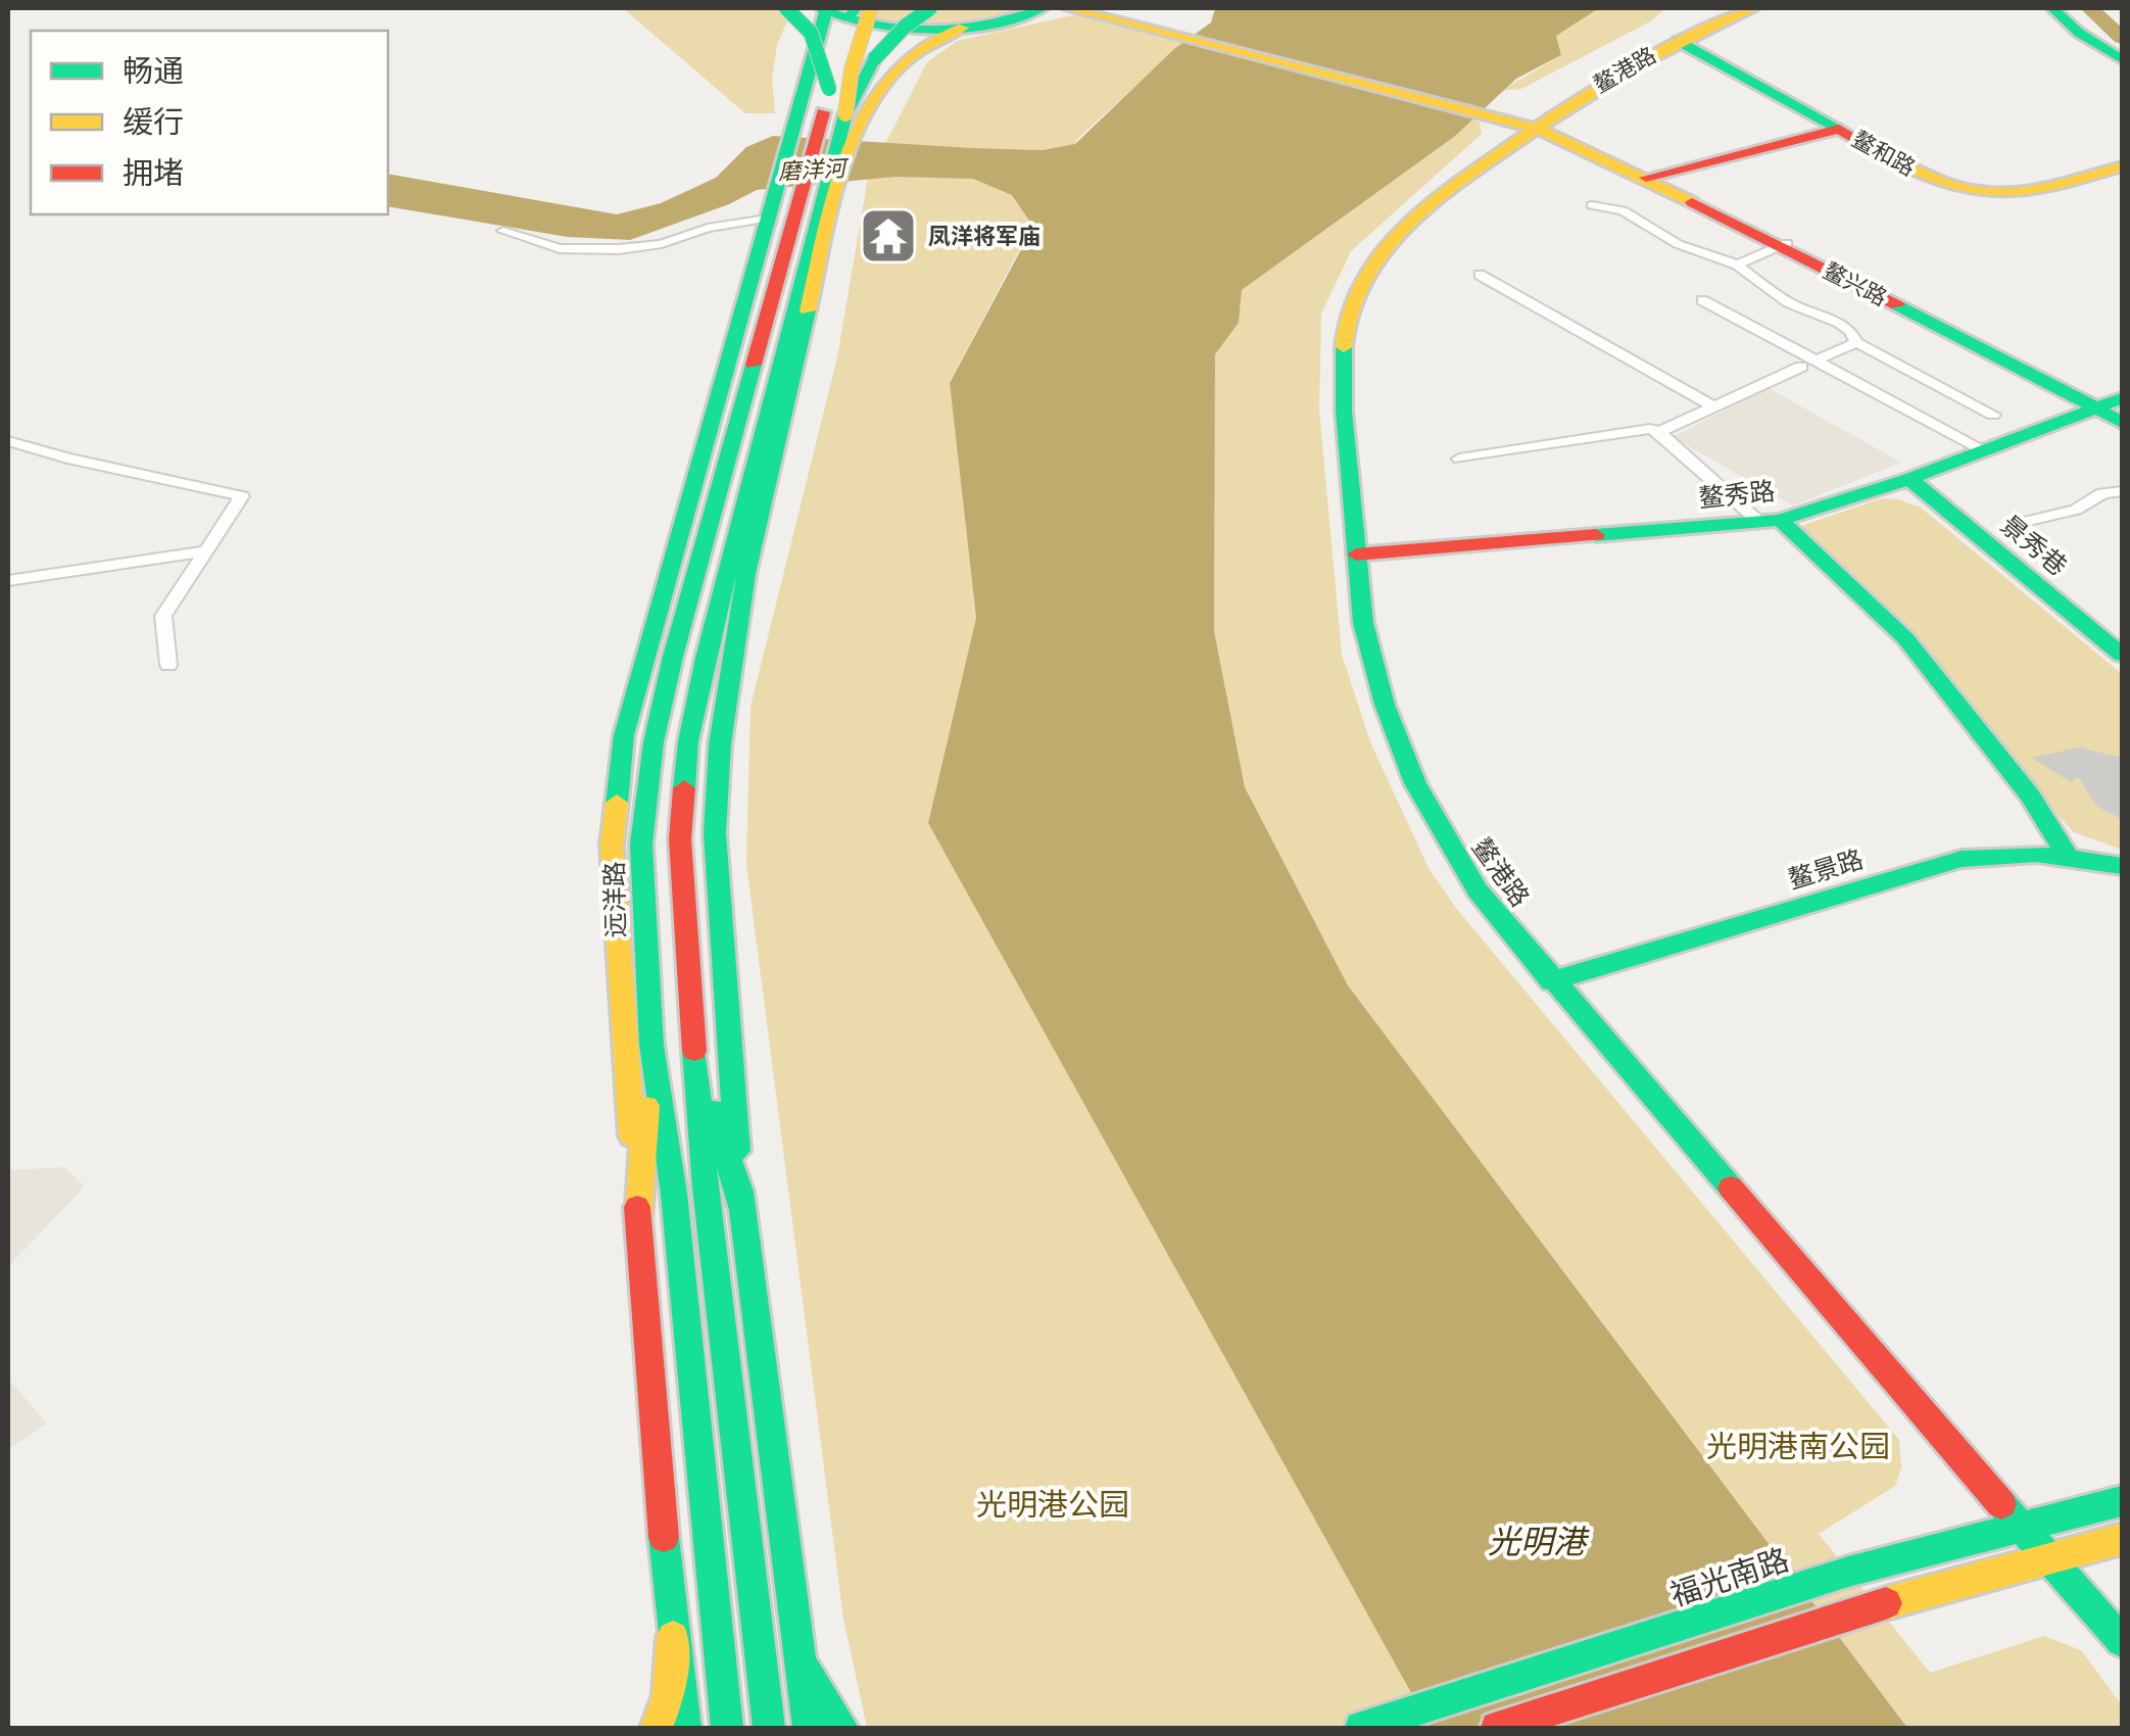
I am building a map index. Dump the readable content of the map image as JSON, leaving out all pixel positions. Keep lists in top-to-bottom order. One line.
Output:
{"streets":{"main road":["鳌港路","鳌和路","鳌兴路","鳌秀路","景秀巷","鳌景路","远洋路","福光南路"]},"crossings":[["鳌港路","鳌兴路"],["鳌港路","鳌秀路"],["鳌港路","鳌景路"],["鳌港路","福光南路"],["鳌和路","鳌兴路"],["鳌兴路","鳌秀路"],["鳌秀路","景秀巷"]],"water":["磨洋河","光明港"],"parks":["光明港南公园","光明港公园"],"places":{"temple":["凤洋将军庙"]},"legend":["畅通","缓行","拥堵"]}
